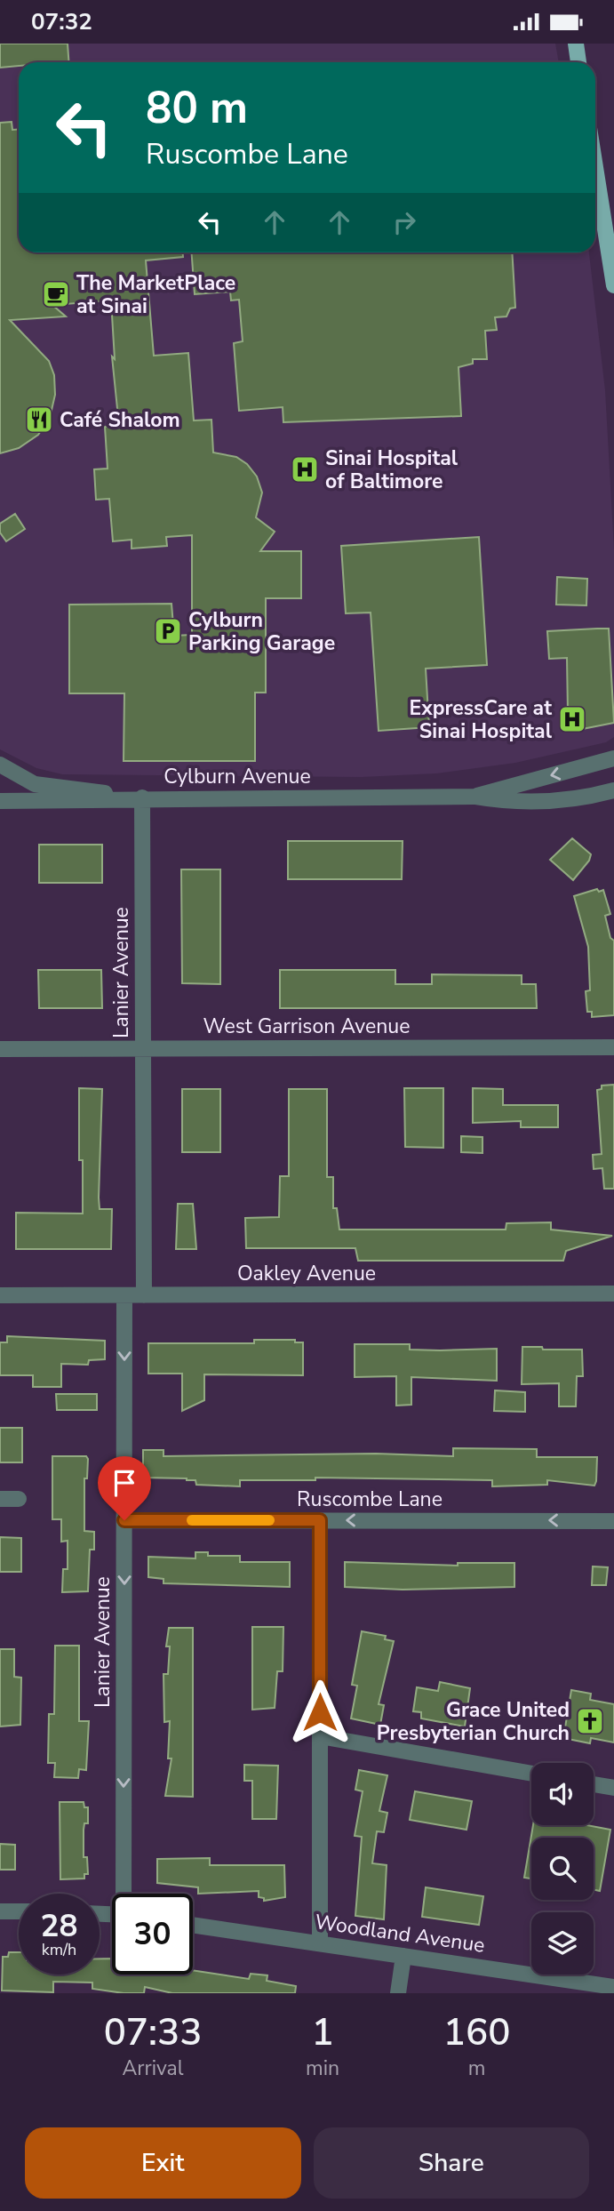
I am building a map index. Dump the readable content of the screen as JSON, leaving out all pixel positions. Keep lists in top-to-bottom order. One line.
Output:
{"streets":{"street":["Cylburn Avenue","Lanier Avenue","West Garrison Avenue","Oakley Avenue","Ruscombe Lane","Woodland Avenue"]},"crossings":[["Cylburn Avenue","Lanier Avenue"],["Lanier Avenue","West Garrison Avenue"],["Lanier Avenue","Oakley Avenue"],["Lanier Avenue","Ruscombe Lane"]],"one_way":["Lanier Avenue","Ruscombe Lane"],"places":{"cafe":["The MarketPlace at Sinai"],"restaurant":["Café Shalom"],"hospital":["Sinai Hospital of Baltimore","ExpressCare at Sinai Hospital"],"parking":["Cylburn Parking Garage"],"church":["Grace United Presbyterian Church"]},"page":{"status":"07:32","turn":["80 m","Ruscombe Lane"],"speed":"28 km/h","limit":"30","eta":["07:33","Arrival","1","min","160","m"],"buttons":["Exit","Share"]}}
